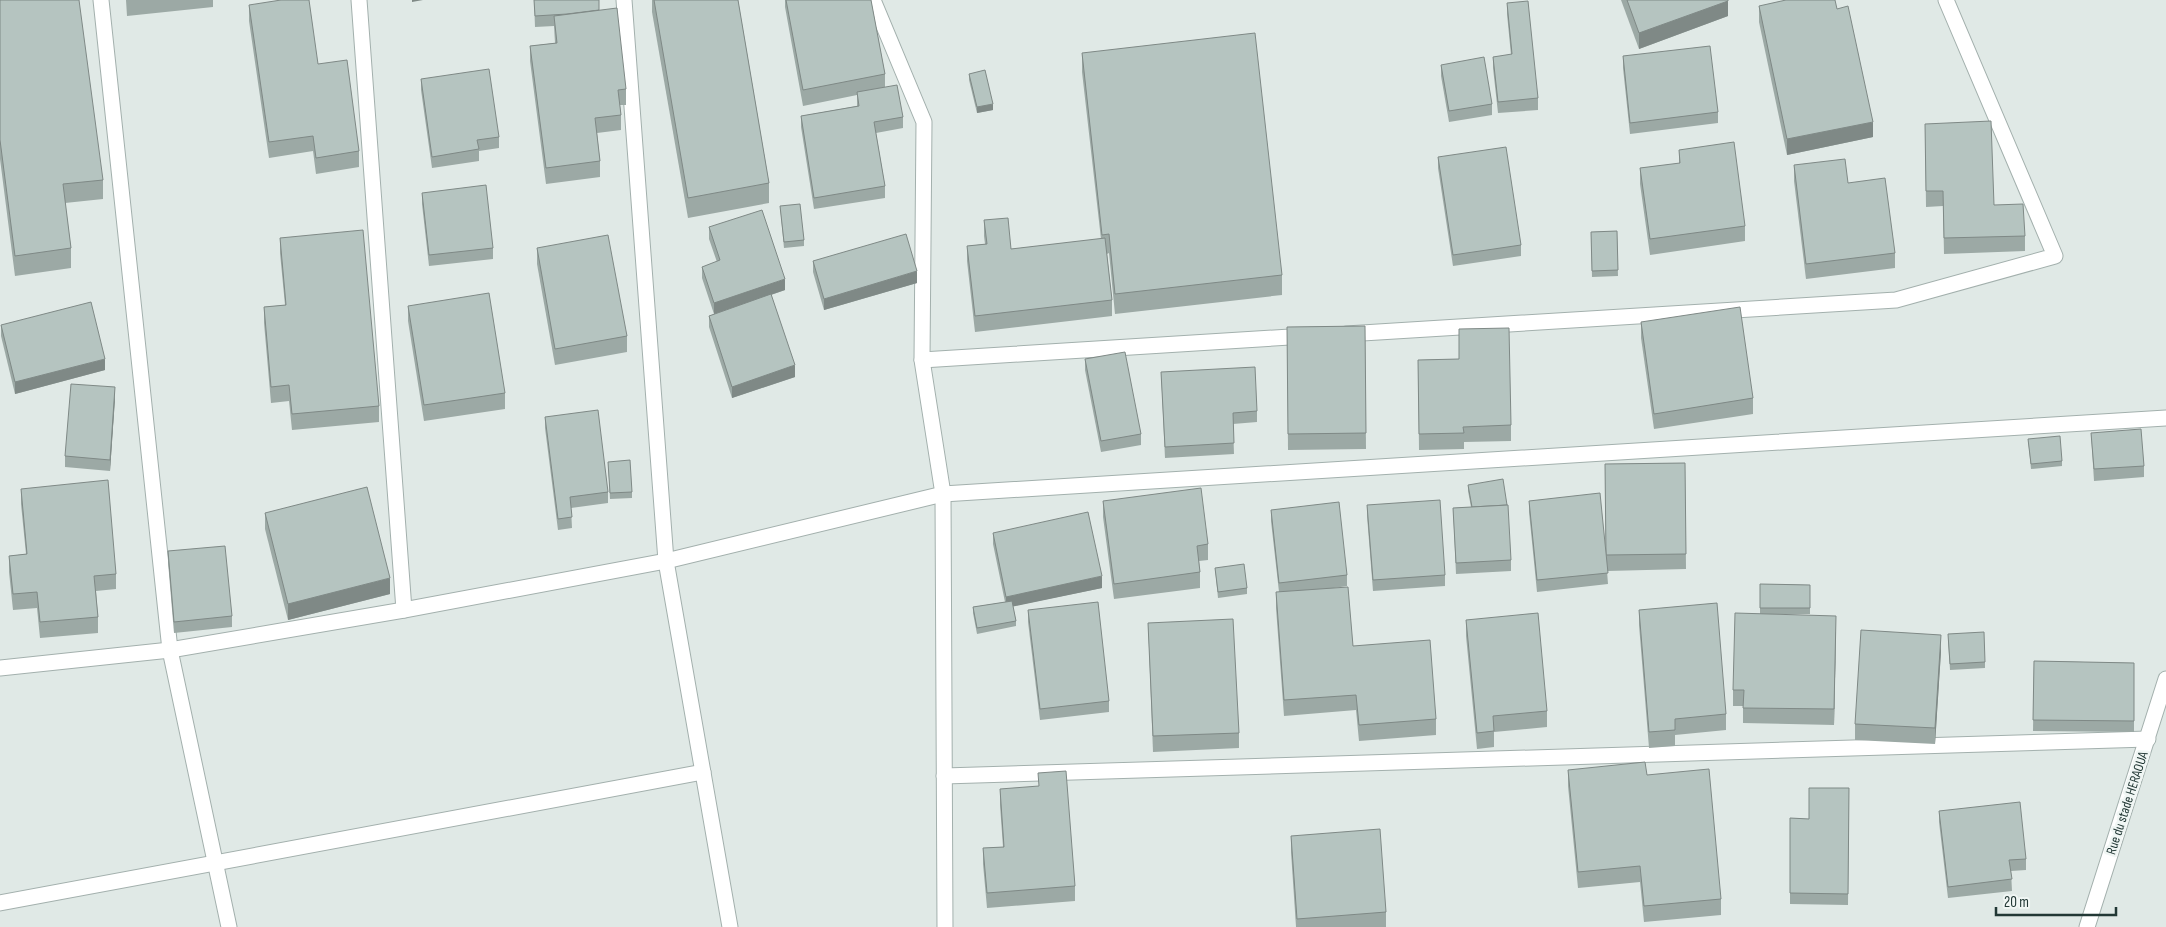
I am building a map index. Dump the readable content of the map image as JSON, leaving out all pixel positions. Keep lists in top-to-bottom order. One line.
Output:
{"streets":{"street":["Rue du stade HERAOUA"]},"scale_bar":"20 m"}
